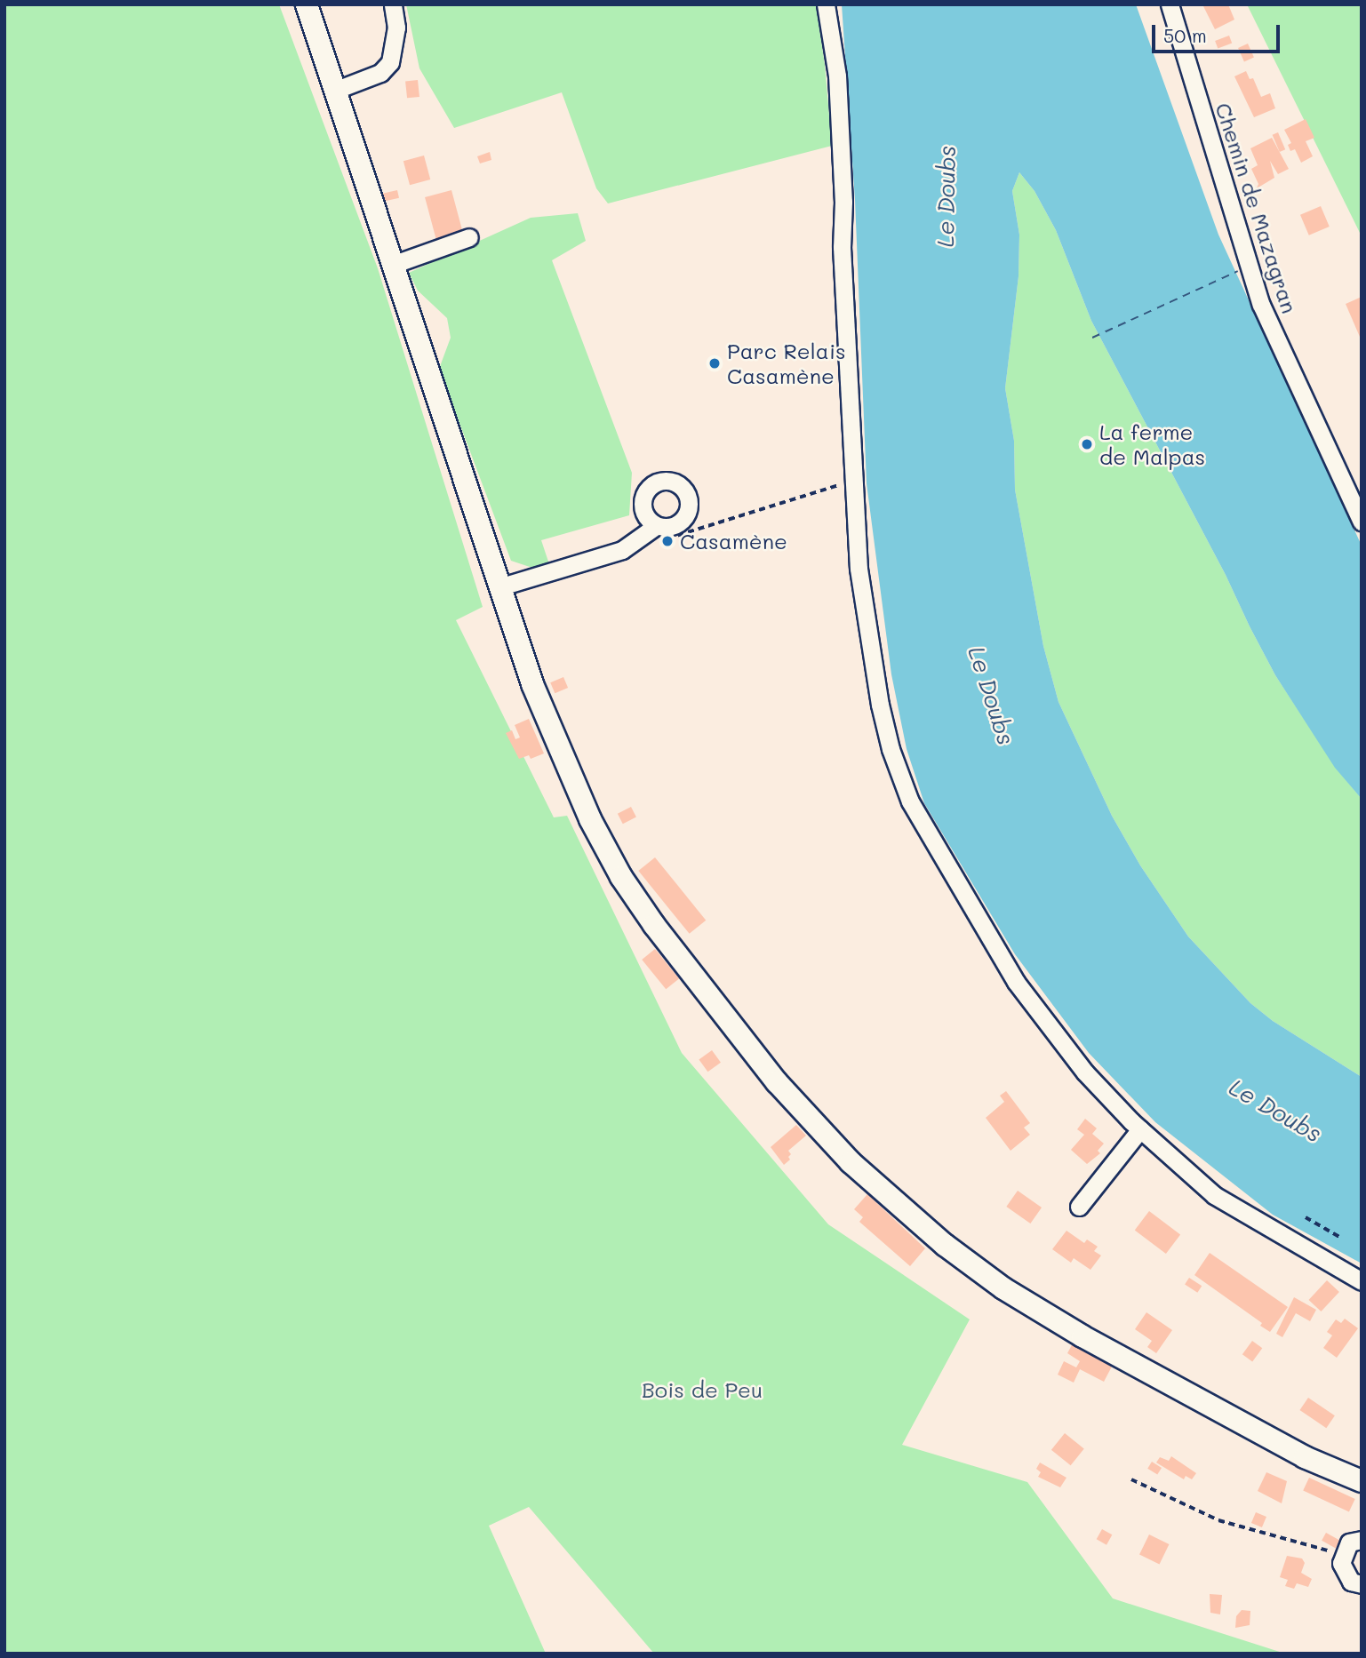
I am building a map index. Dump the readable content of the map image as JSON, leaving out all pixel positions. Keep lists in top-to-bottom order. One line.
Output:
{"streets":{"street":["Chemin de Mazagran"]},"water":["Le Doubs"],"parks":["Bois de Peu"],"places":["Parc Relais Casamène","La ferme de Malpas","Casamène"],"scale_bar":"50 m"}
